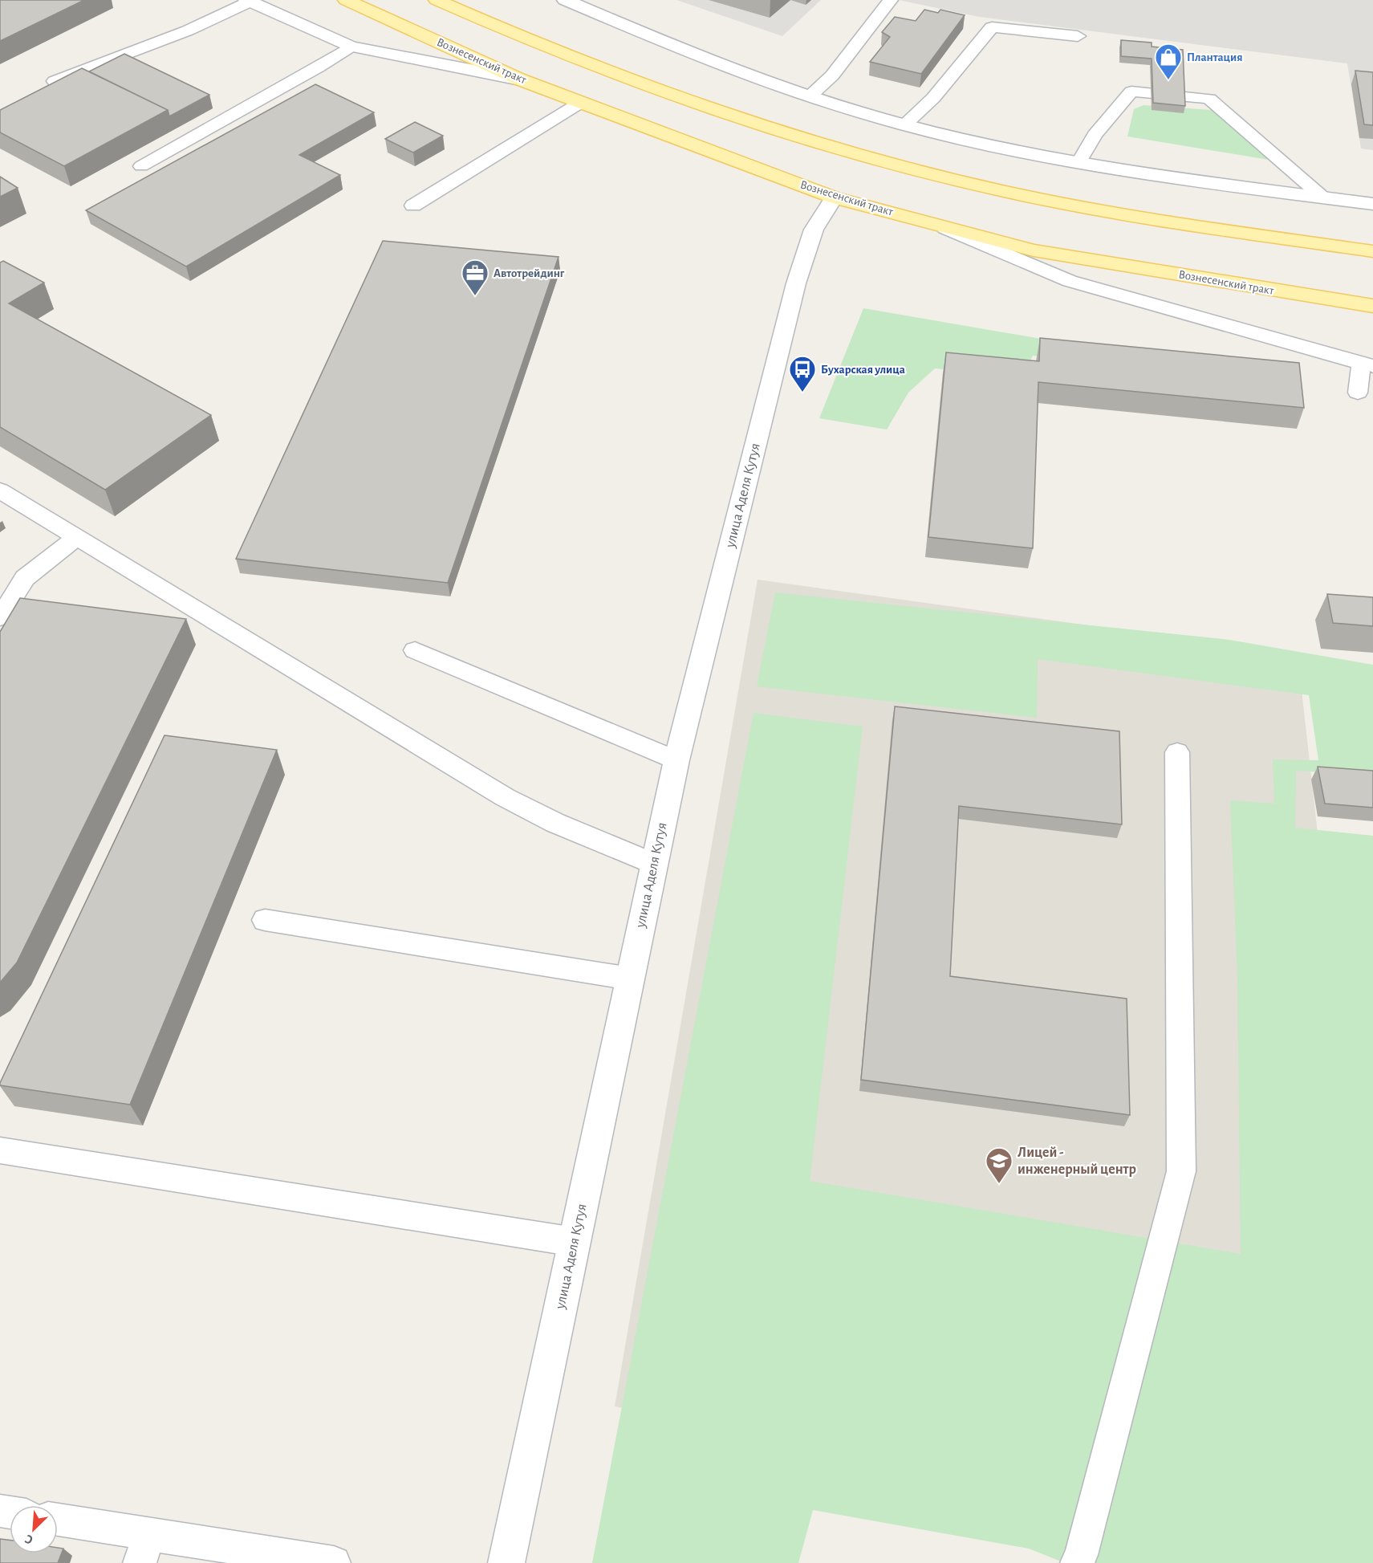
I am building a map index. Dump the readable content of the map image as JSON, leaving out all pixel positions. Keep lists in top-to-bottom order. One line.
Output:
{"streets":{"main road":["Вознесенский тракт"],"street":["улица Аделя Кутуя"]},"crossings":[["Вознесенский тракт","улица Аделя Кутуя"]],"places":{"shop":["Плантация"],"office":["Автотрейдинг"],"bus stop":["Бухарская улица"],"school or university":["Лицей - инженерный центр"]},"north":"bottom left"}
